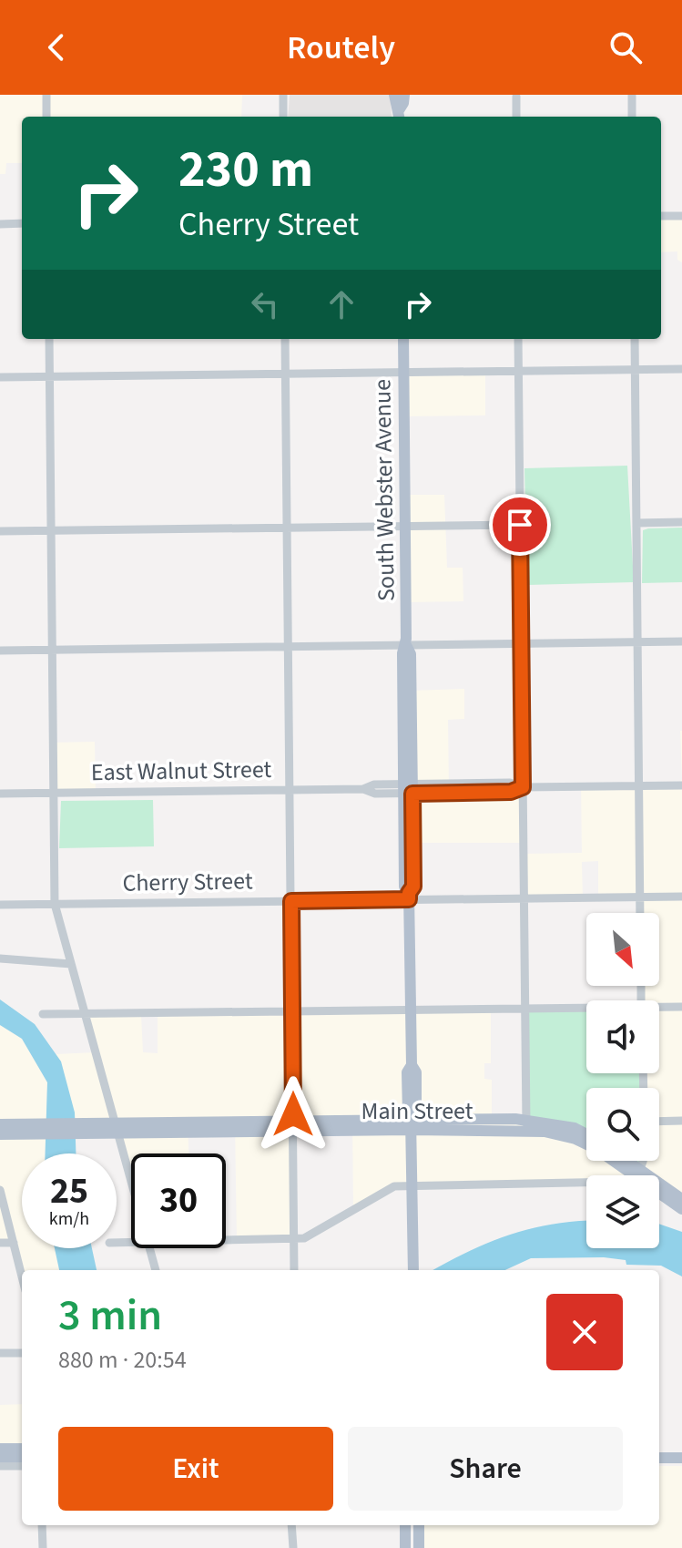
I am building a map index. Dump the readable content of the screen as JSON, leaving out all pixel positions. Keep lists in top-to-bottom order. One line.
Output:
{"streets":{"main road":["South Webster Avenue","Main Street"],"street":["East Walnut Street","Cherry Street"]},"crossings":[["South Webster Avenue","East Walnut Street"],["South Webster Avenue","Cherry Street"],["South Webster Avenue","Main Street"]],"north":"bottom right","page":{"header":"Routely","turn":["230 m","Cherry Street"],"speed":"25 km/h","limit":"30","heading":["3 min","880 m · 20:54"],"buttons":["Exit","Share"]}}
